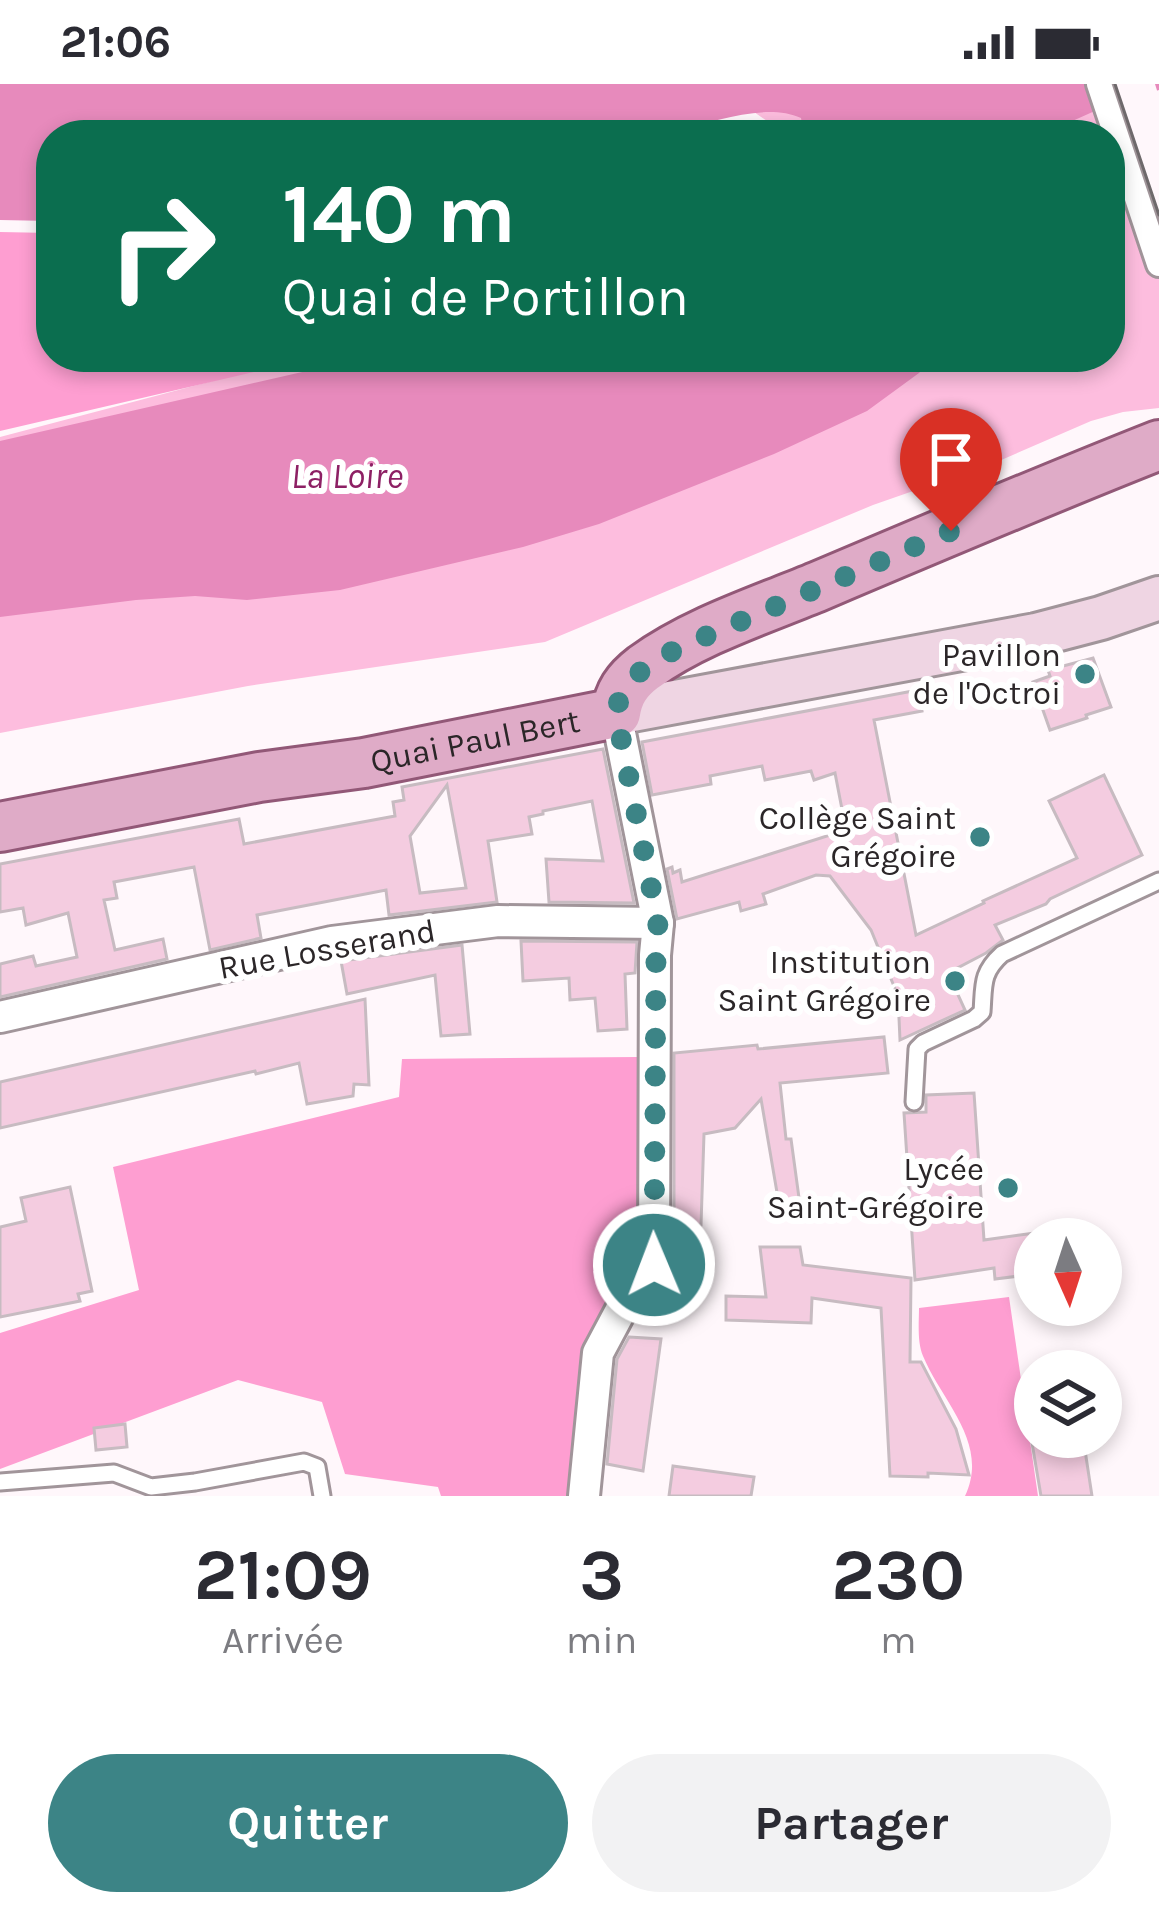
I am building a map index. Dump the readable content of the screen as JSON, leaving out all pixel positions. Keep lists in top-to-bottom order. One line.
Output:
{"streets":{"main road":["Quai Paul Bert"],"street":["Rue Losserand"]},"water":["La Loire"],"places":["Pavillon de l'Octroi","Collège Saint Grégoire","Institution Saint Grégoire","Lycée Saint-Grégoire"],"north":"bottom","page":{"status":"21:06","turn":["140 m","Quai de Portillon"],"eta":["21:09","Arrivée","3","min","230","m"],"buttons":["Quitter","Partager"]}}
